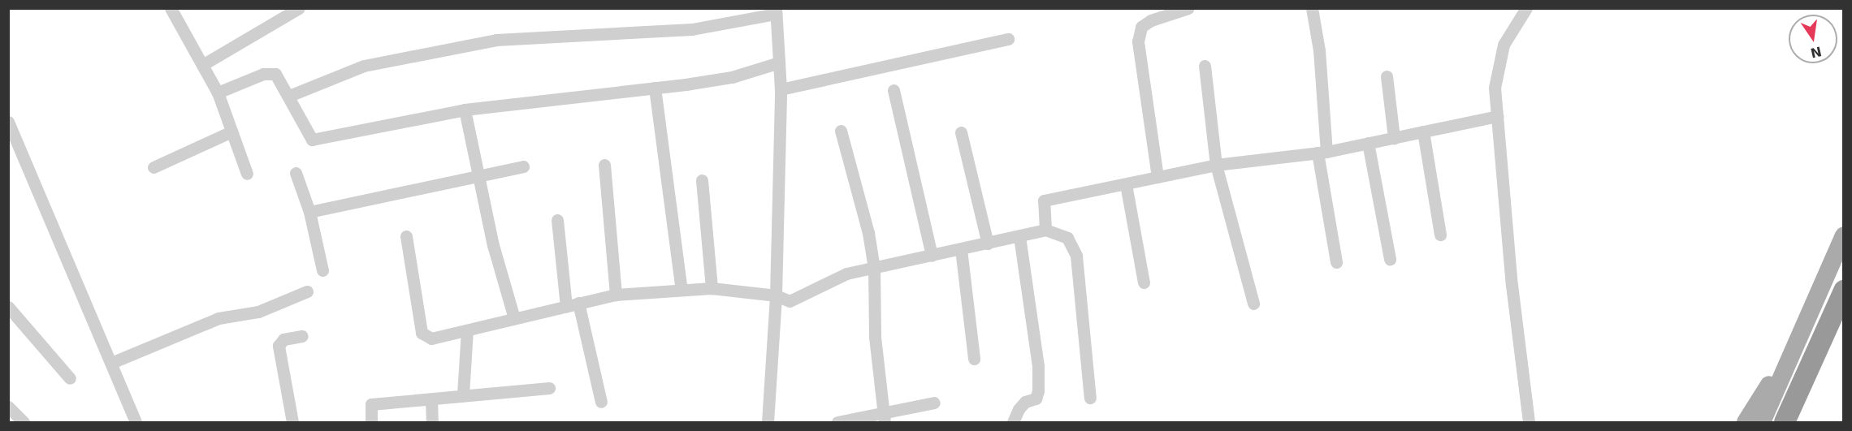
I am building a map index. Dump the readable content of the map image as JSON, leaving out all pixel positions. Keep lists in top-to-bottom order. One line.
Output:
{"north":"bottom"}
